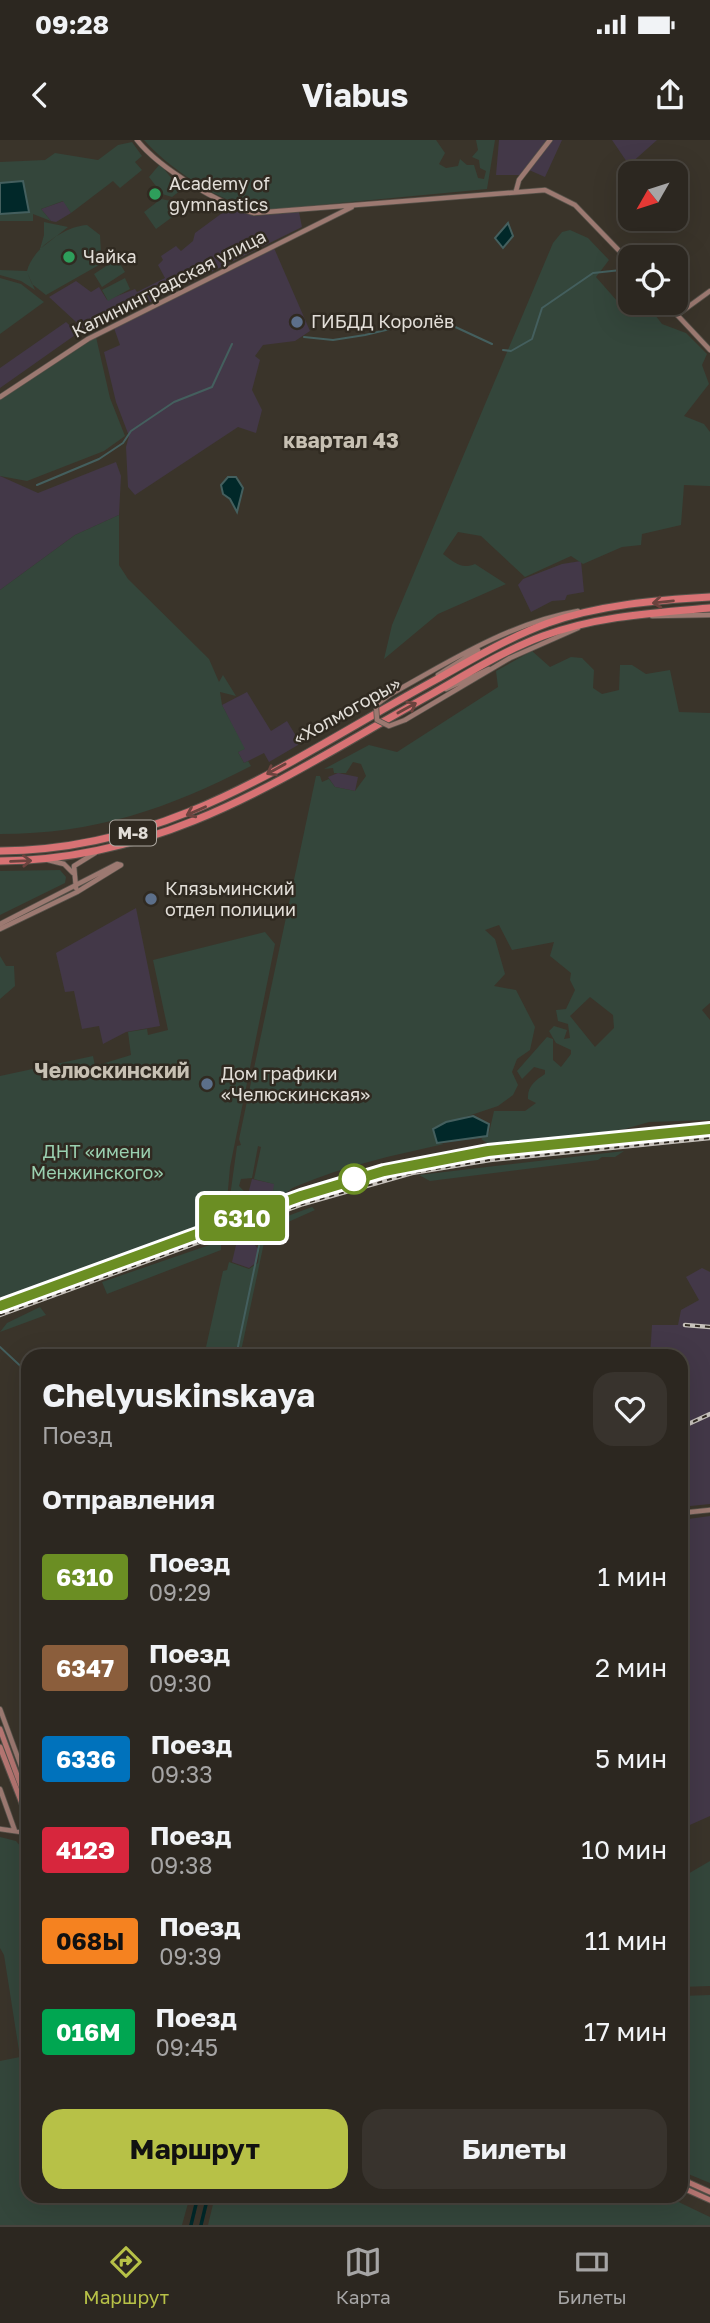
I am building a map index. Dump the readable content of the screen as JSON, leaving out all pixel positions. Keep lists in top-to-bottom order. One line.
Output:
{"streets":{"highway":["«Холмогоры»","М-8"],"street":["Калининградская улица"]},"districts":["квартал 43","Челюскинский"],"parks":["ДНТ «имени Менжинского»"],"places":["Academy of gymnastics","Чайка","ГИБДД Королёв","Клязьминский отдел полиции","Дом графики «Челюскинская»"],"north":"bottom left","page":{"status":"09:28","header":"Viabus","on_map":"6310","heading":[["Chelyuskinskaya","Поезд"],"Отправления"],"list":[{"mark":"6310","name":"Поезд","note":"09:29","value":"1 мин"},{"mark":"6347","name":"Поезд","note":"09:30","value":"2 мин"},{"mark":"6336","name":"Поезд","note":"09:33","value":"5 мин"},{"mark":"412Э","name":"Поезд","note":"09:38","value":"10 мин"},{"mark":"068Ы","name":"Поезд","note":"09:39","value":"11 мин"},{"mark":"016М","name":"Поезд","note":"09:45","value":"17 мин"}],"buttons":["Маршрут","Билеты"],"tabs":["Маршрут","Карта","Билеты"]}}
